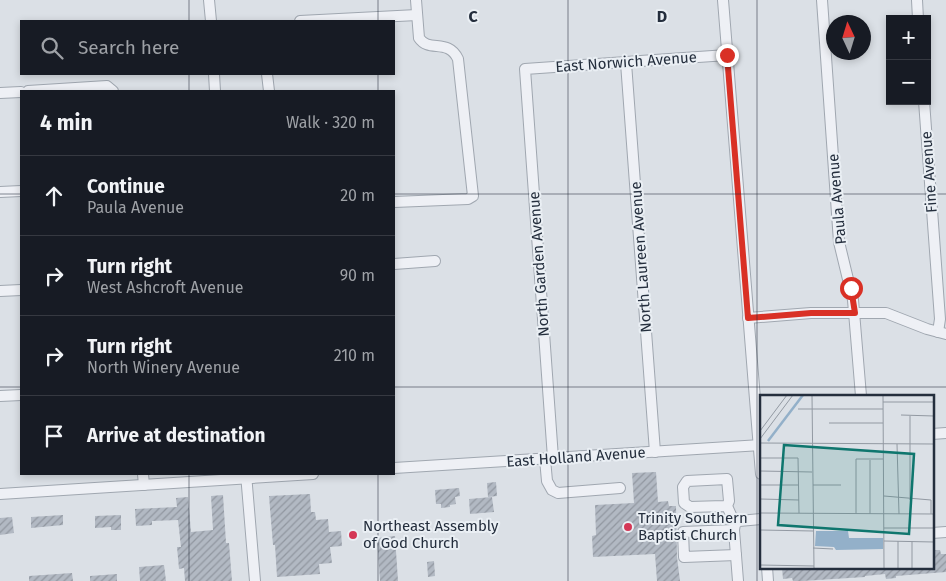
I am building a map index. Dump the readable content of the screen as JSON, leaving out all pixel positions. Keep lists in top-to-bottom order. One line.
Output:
{"streets":{"street":["East Norwich Avenue","Fine Avenue","Paula Avenue","North Laureen Avenue","North Garden Avenue","East Holland Avenue"]},"crossings":[["East Norwich Avenue","North Laureen Avenue"],["East Norwich Avenue","North Garden Avenue"],["North Laureen Avenue","East Holland Avenue"],["North Garden Avenue","East Holland Avenue"]],"places":["Trinity Southern Baptist Church","Northeast Assembly of God Church"],"north":"top","page":{"map_buttons":["+","−"],"search":"Search here","heading":["4 min","Walk · 320 m"],"list":[["Continue","Paula Avenue","20 m"],["Turn right","West Ashcroft Avenue","90 m"],["Turn right","North Winery Avenue","210 m"],"Arrive at destination"]},"grid":{"columns":["C","D"]}}
